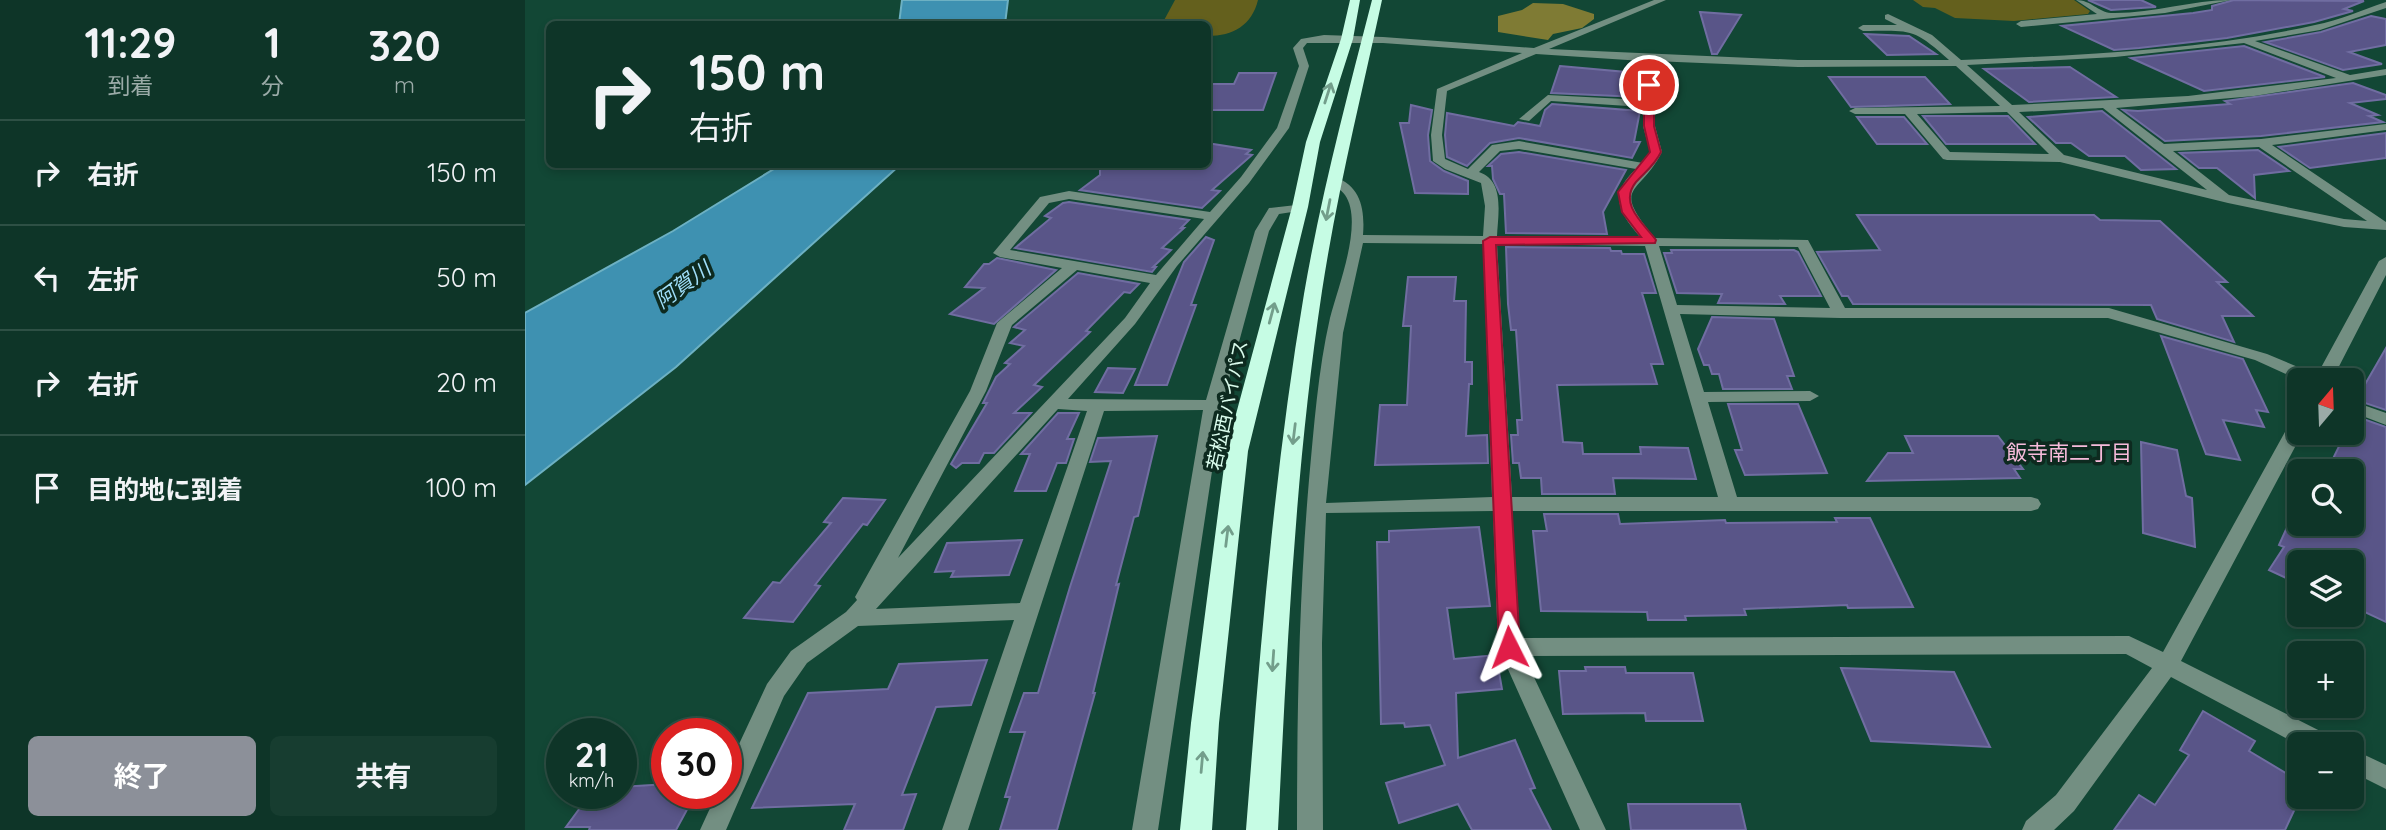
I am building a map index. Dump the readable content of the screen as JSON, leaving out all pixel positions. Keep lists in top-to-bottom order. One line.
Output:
{"streets":{"highway":["若松西バイパス"]},"districts":["飯寺南二丁目"],"water":["阿賀川"],"north":"top","page":{"eta":["11:29","到着","1","分","320","m"],"turn":["150 m","右折"],"list":[{"name":"右折","value":"150 m"},{"name":"左折","value":"50 m"},{"name":"右折","value":"20 m"},{"name":"目的地に到着","value":"100 m"}],"map_buttons":["+","−"],"speed":"21 km/h","limit":"30","buttons":["終了","共有"]}}
